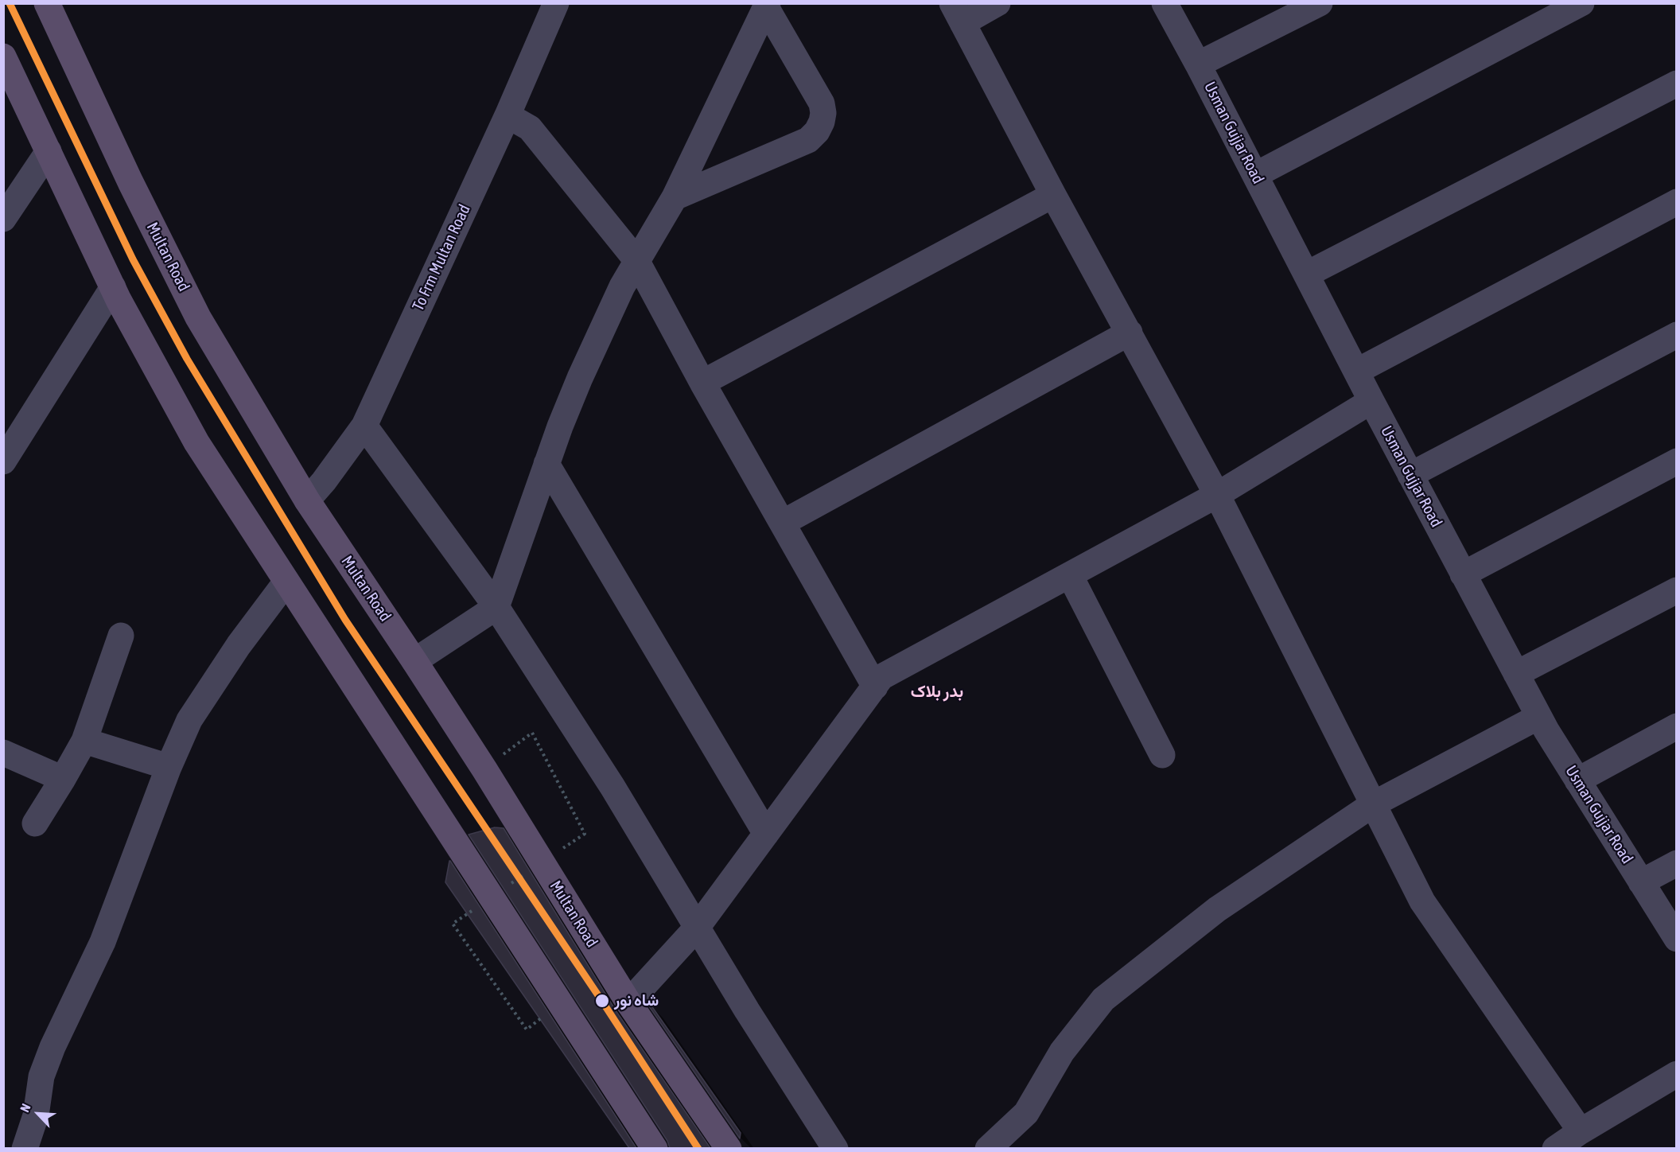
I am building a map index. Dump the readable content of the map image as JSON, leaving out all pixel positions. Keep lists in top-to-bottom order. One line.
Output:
{"streets":{"main road":["Multan Road"],"street":["Usman Gujjar Road","To Frm Multan Road"]},"crossings":[["Multan Road","To Frm Multan Road"]],"districts":["بدر بلاک"],"places":["شاہ نور"],"north":"top left"}
